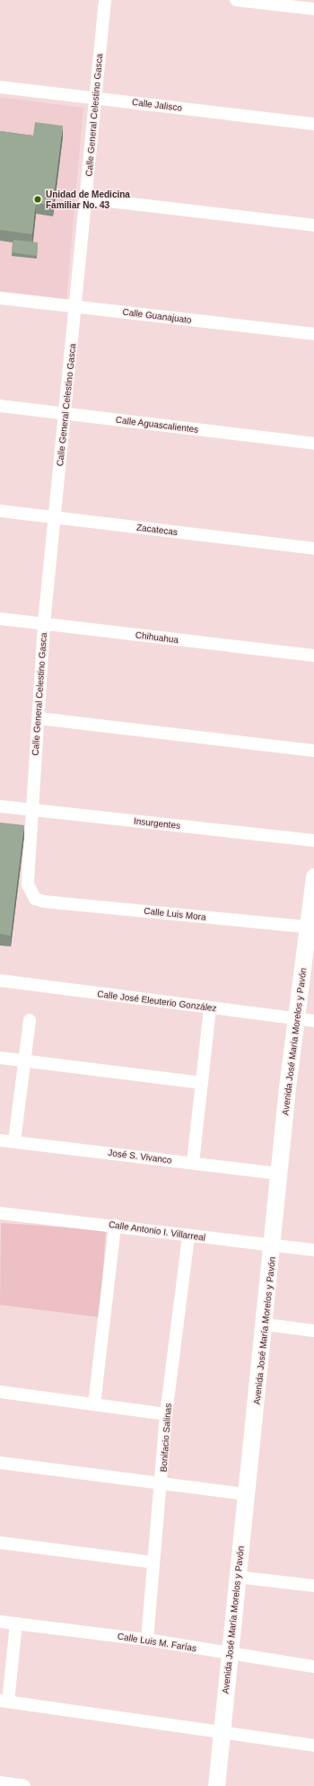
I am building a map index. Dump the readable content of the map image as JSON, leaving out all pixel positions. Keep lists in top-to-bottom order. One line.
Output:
{"streets":{"street":["Calle Jalisco","Calle General Celestino Gasca","Calle Guanajuato","Calle Aguascalientes","Zacatecas","Chihuahua","Insurgentes","Calle Luis Mora","Calle José Eleuterio González","Avenida José María Morelos y Pavón","José S. Vivanco","Calle Antonio I. Villarreal","Bonifacio Salinas","Calle Luis M. Farías"]},"crossings":[["Calle Jalisco","Calle General Celestino Gasca"],["Calle General Celestino Gasca","Calle Guanajuato"],["Calle General Celestino Gasca","Calle Aguascalientes"],["Calle General Celestino Gasca","Zacatecas"],["Calle General Celestino Gasca","Chihuahua"],["Calle General Celestino Gasca","Insurgentes"],["Calle General Celestino Gasca","Calle Luis Mora"],["Calle Luis Mora","Avenida José María Morelos y Pavón"],["Calle José Eleuterio González","Avenida José María Morelos y Pavón"],["Avenida José María Morelos y Pavón","José S. Vivanco"],["Avenida José María Morelos y Pavón","Calle Antonio I. Villarreal"],["Avenida José María Morelos y Pavón","Calle Luis M. Farías"],["Calle Antonio I. Villarreal","Bonifacio Salinas"],["Bonifacio Salinas","Calle Luis M. Farías"]],"places":["Unidad de Medicina Familiar No. 43"]}
